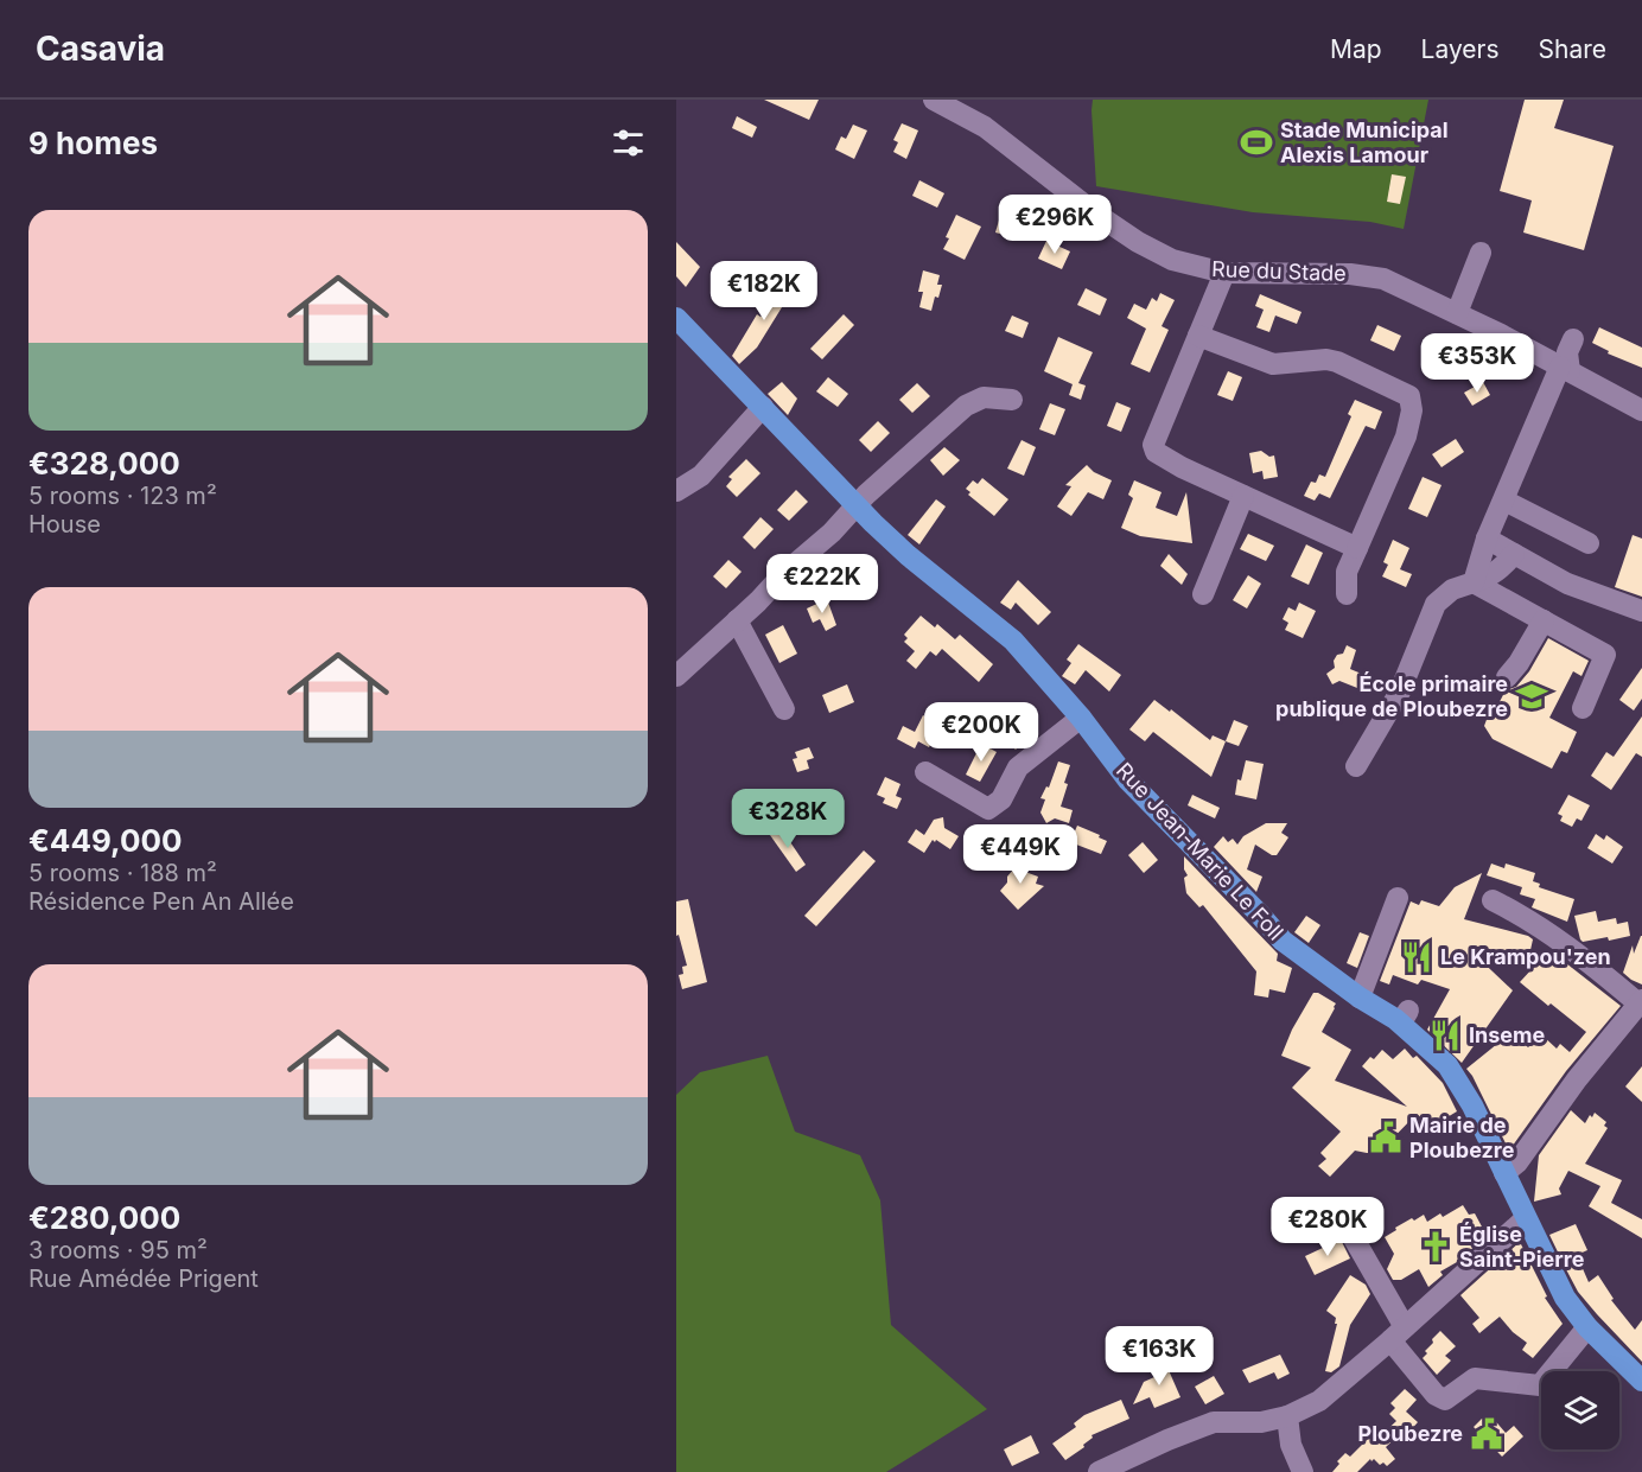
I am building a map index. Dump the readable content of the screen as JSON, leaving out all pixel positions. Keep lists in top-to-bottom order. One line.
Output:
{"streets":{"main road":["Rue Jean-Marie Le Foll"],"street":["Rue du Stade"]},"places":{"sports":["Stade Municipal Alexis Lamour"],"school or university":["École primaire publique de Ploubezre"],"restaurant":["Le Krampou'zen","Inseme"],"public building":["Mairie de Ploubezre","Ploubezre"],"church":["Église Saint-Pierre"]},"page":{"header":"Casavia","nav":["Map","Layers","Share"],"heading":"9 homes","list":[{"name":"€328,000","note":"5 rooms · 123 m² · House"},{"name":"€449,000","note":"5 rooms · 188 m² · Résidence Pen An Allée"},{"name":"€280,000","note":"3 rooms · 95 m² · Rue Amédée Prigent"}],"price":["€296K","€182K","€353K","€222K","€200K","€328K","€449K","€280K","€163K"]}}
